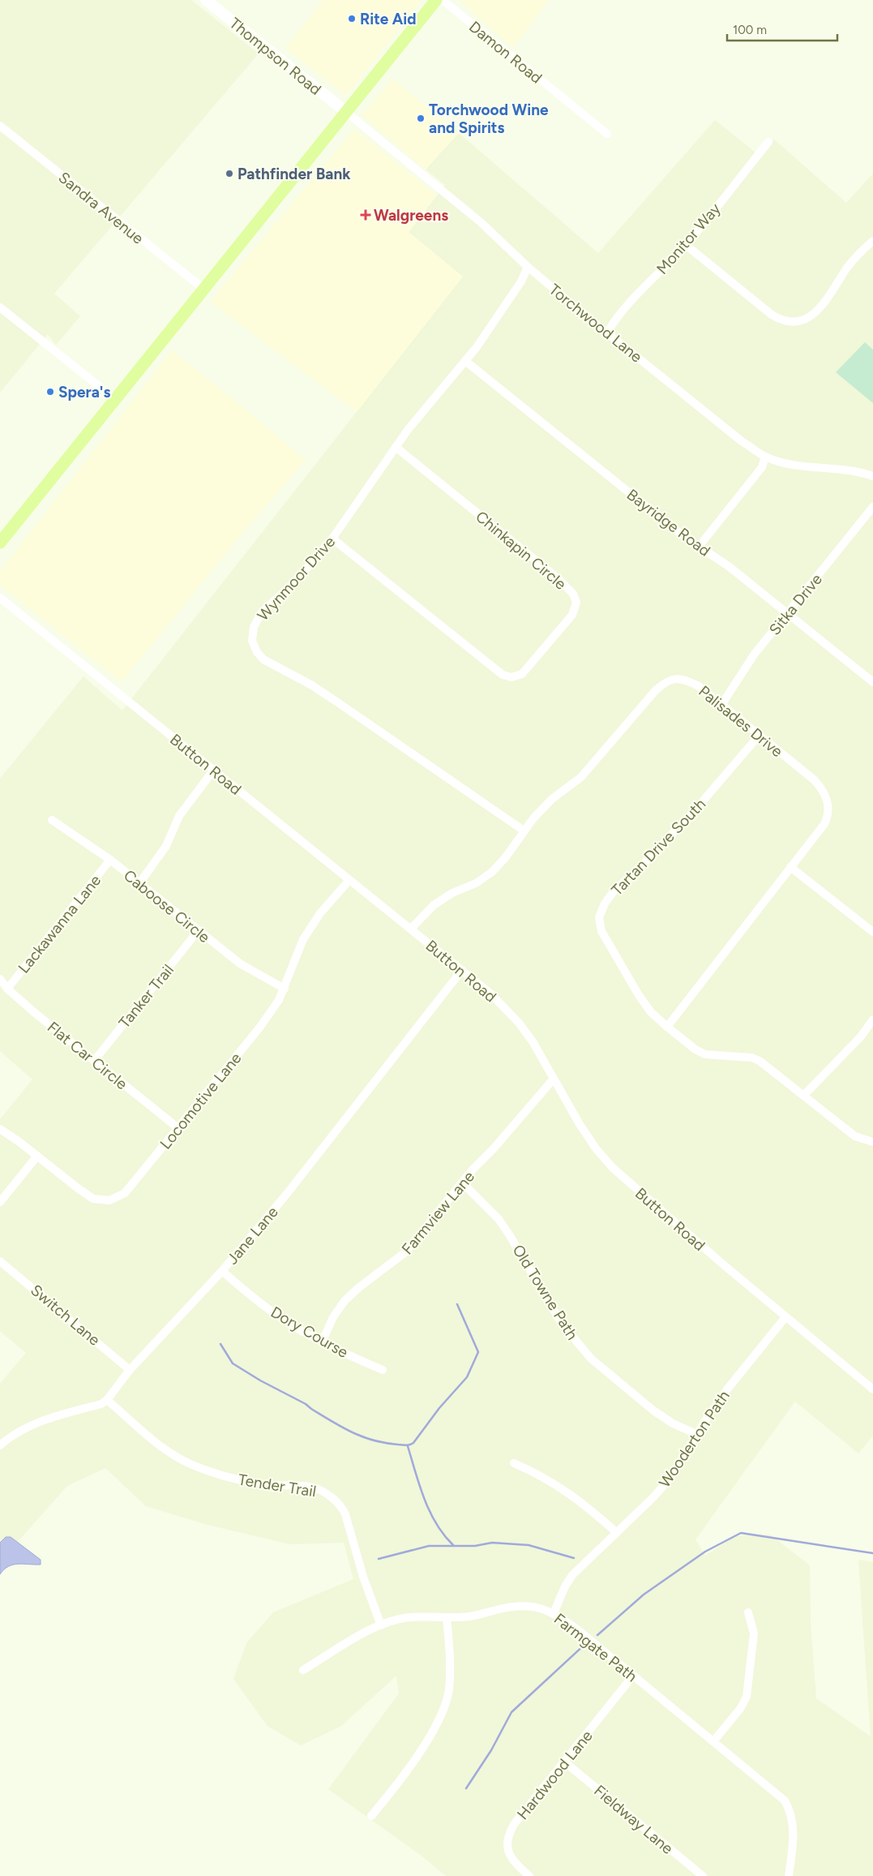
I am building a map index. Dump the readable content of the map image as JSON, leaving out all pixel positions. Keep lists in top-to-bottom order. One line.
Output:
{"streets":{"street":["Damon Road","Thompson Road","Sandra Avenue","Monitor Way","Torchwood Lane","Bayridge Road","Chinkapin Circle","Wynmoor Drive","Sitka Drive","Palisades Drive","Button Road","Tartan Drive South","Caboose Circle","Lackawanna Lane","Tanker Trail","Flat Car Circle","Locomotive Lane","Farmview Lane","Jane Lane","Old Towne Path","Switch Lane","Dory Course","Wooderton Path","Tender Trail","Farmgate Path","Hardwood Lane","Fieldway Lane"]},"crossings":[["Thompson Road","Torchwood Lane"],["Monitor Way","Torchwood Lane"],["Torchwood Lane","Wynmoor Drive"],["Bayridge Road","Wynmoor Drive"],["Bayridge Road","Sitka Drive"],["Chinkapin Circle","Wynmoor Drive"],["Wynmoor Drive","Palisades Drive"],["Sitka Drive","Palisades Drive"],["Palisades Drive","Button Road"],["Palisades Drive","Tartan Drive South"],["Button Road","Locomotive Lane"],["Button Road","Farmview Lane"],["Button Road","Jane Lane"],["Button Road","Wooderton Path"],["Caboose Circle","Lackawanna Lane"],["Caboose Circle","Tanker Trail"],["Caboose Circle","Locomotive Lane"],["Lackawanna Lane","Flat Car Circle"],["Tanker Trail","Flat Car Circle"],["Flat Car Circle","Locomotive Lane"],["Farmview Lane","Old Towne Path"],["Farmview Lane","Dory Course"],["Jane Lane","Switch Lane"],["Jane Lane","Dory Course"],["Jane Lane","Tender Trail"],["Old Towne Path","Wooderton Path"],["Wooderton Path","Farmgate Path"],["Tender Trail","Farmgate Path"],["Farmgate Path","Hardwood Lane"],["Hardwood Lane","Fieldway Lane"]],"places":{"other":["Rite Aid","Torchwood Wine and Spirits","Pathfinder Bank","Spera's"],"health":["Walgreens"]},"scale_bar":"100 m"}
